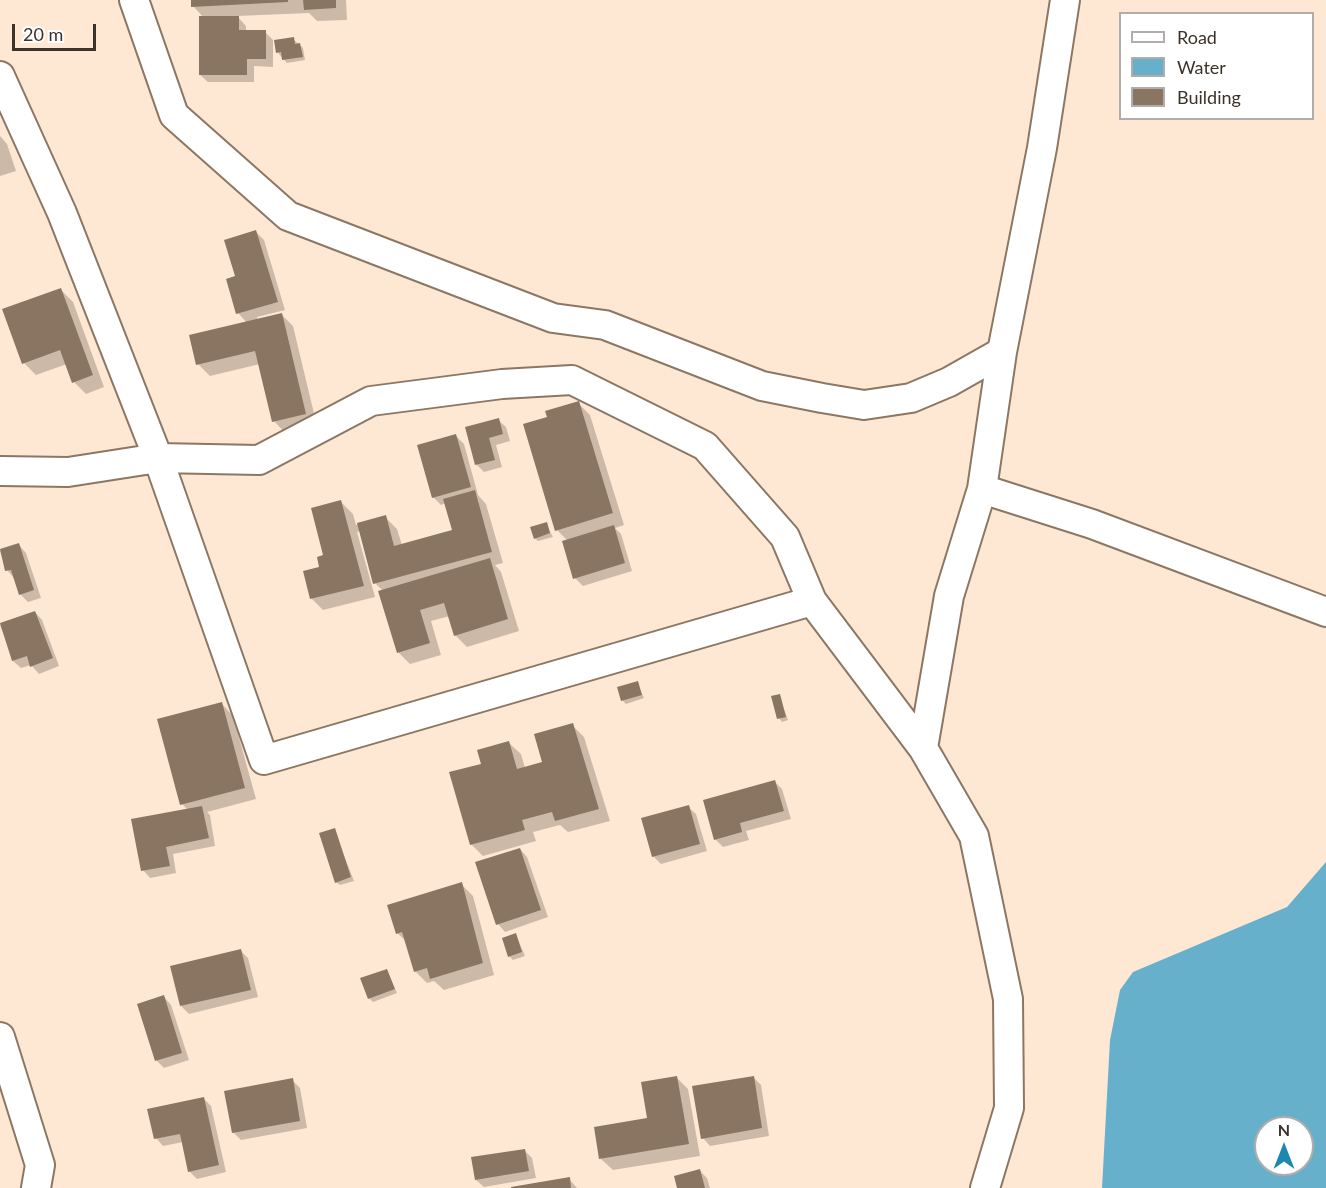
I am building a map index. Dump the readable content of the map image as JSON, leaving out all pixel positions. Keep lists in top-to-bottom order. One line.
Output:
{"legend":["Road","Water","Building"],"scale_bar":"20 m","north":"top"}
